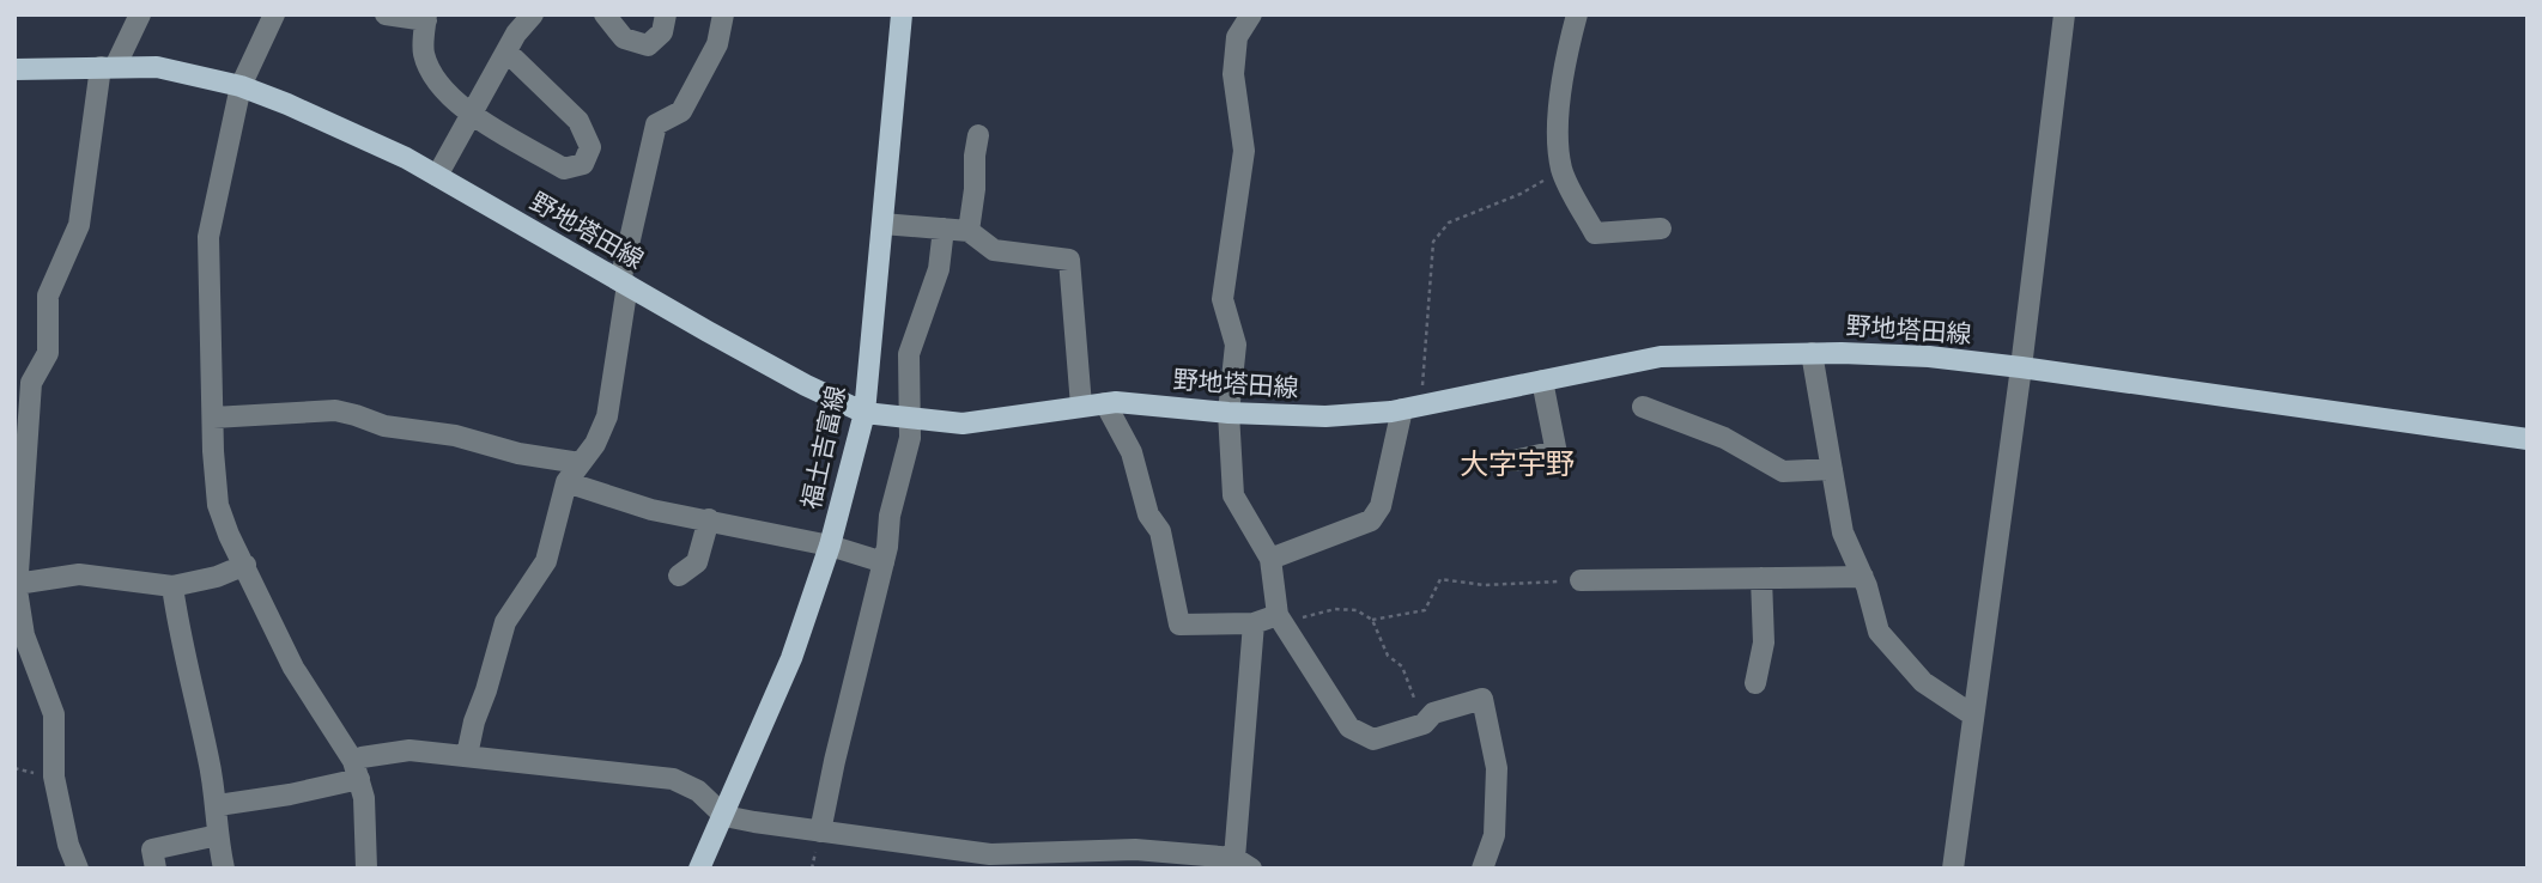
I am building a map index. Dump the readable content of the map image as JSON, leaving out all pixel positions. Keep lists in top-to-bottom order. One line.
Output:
{"streets":{"main road":["野地塔田線","福土吉富線"]},"crossings":[["野地塔田線","福土吉富線"]],"districts":["大字宇野"]}
